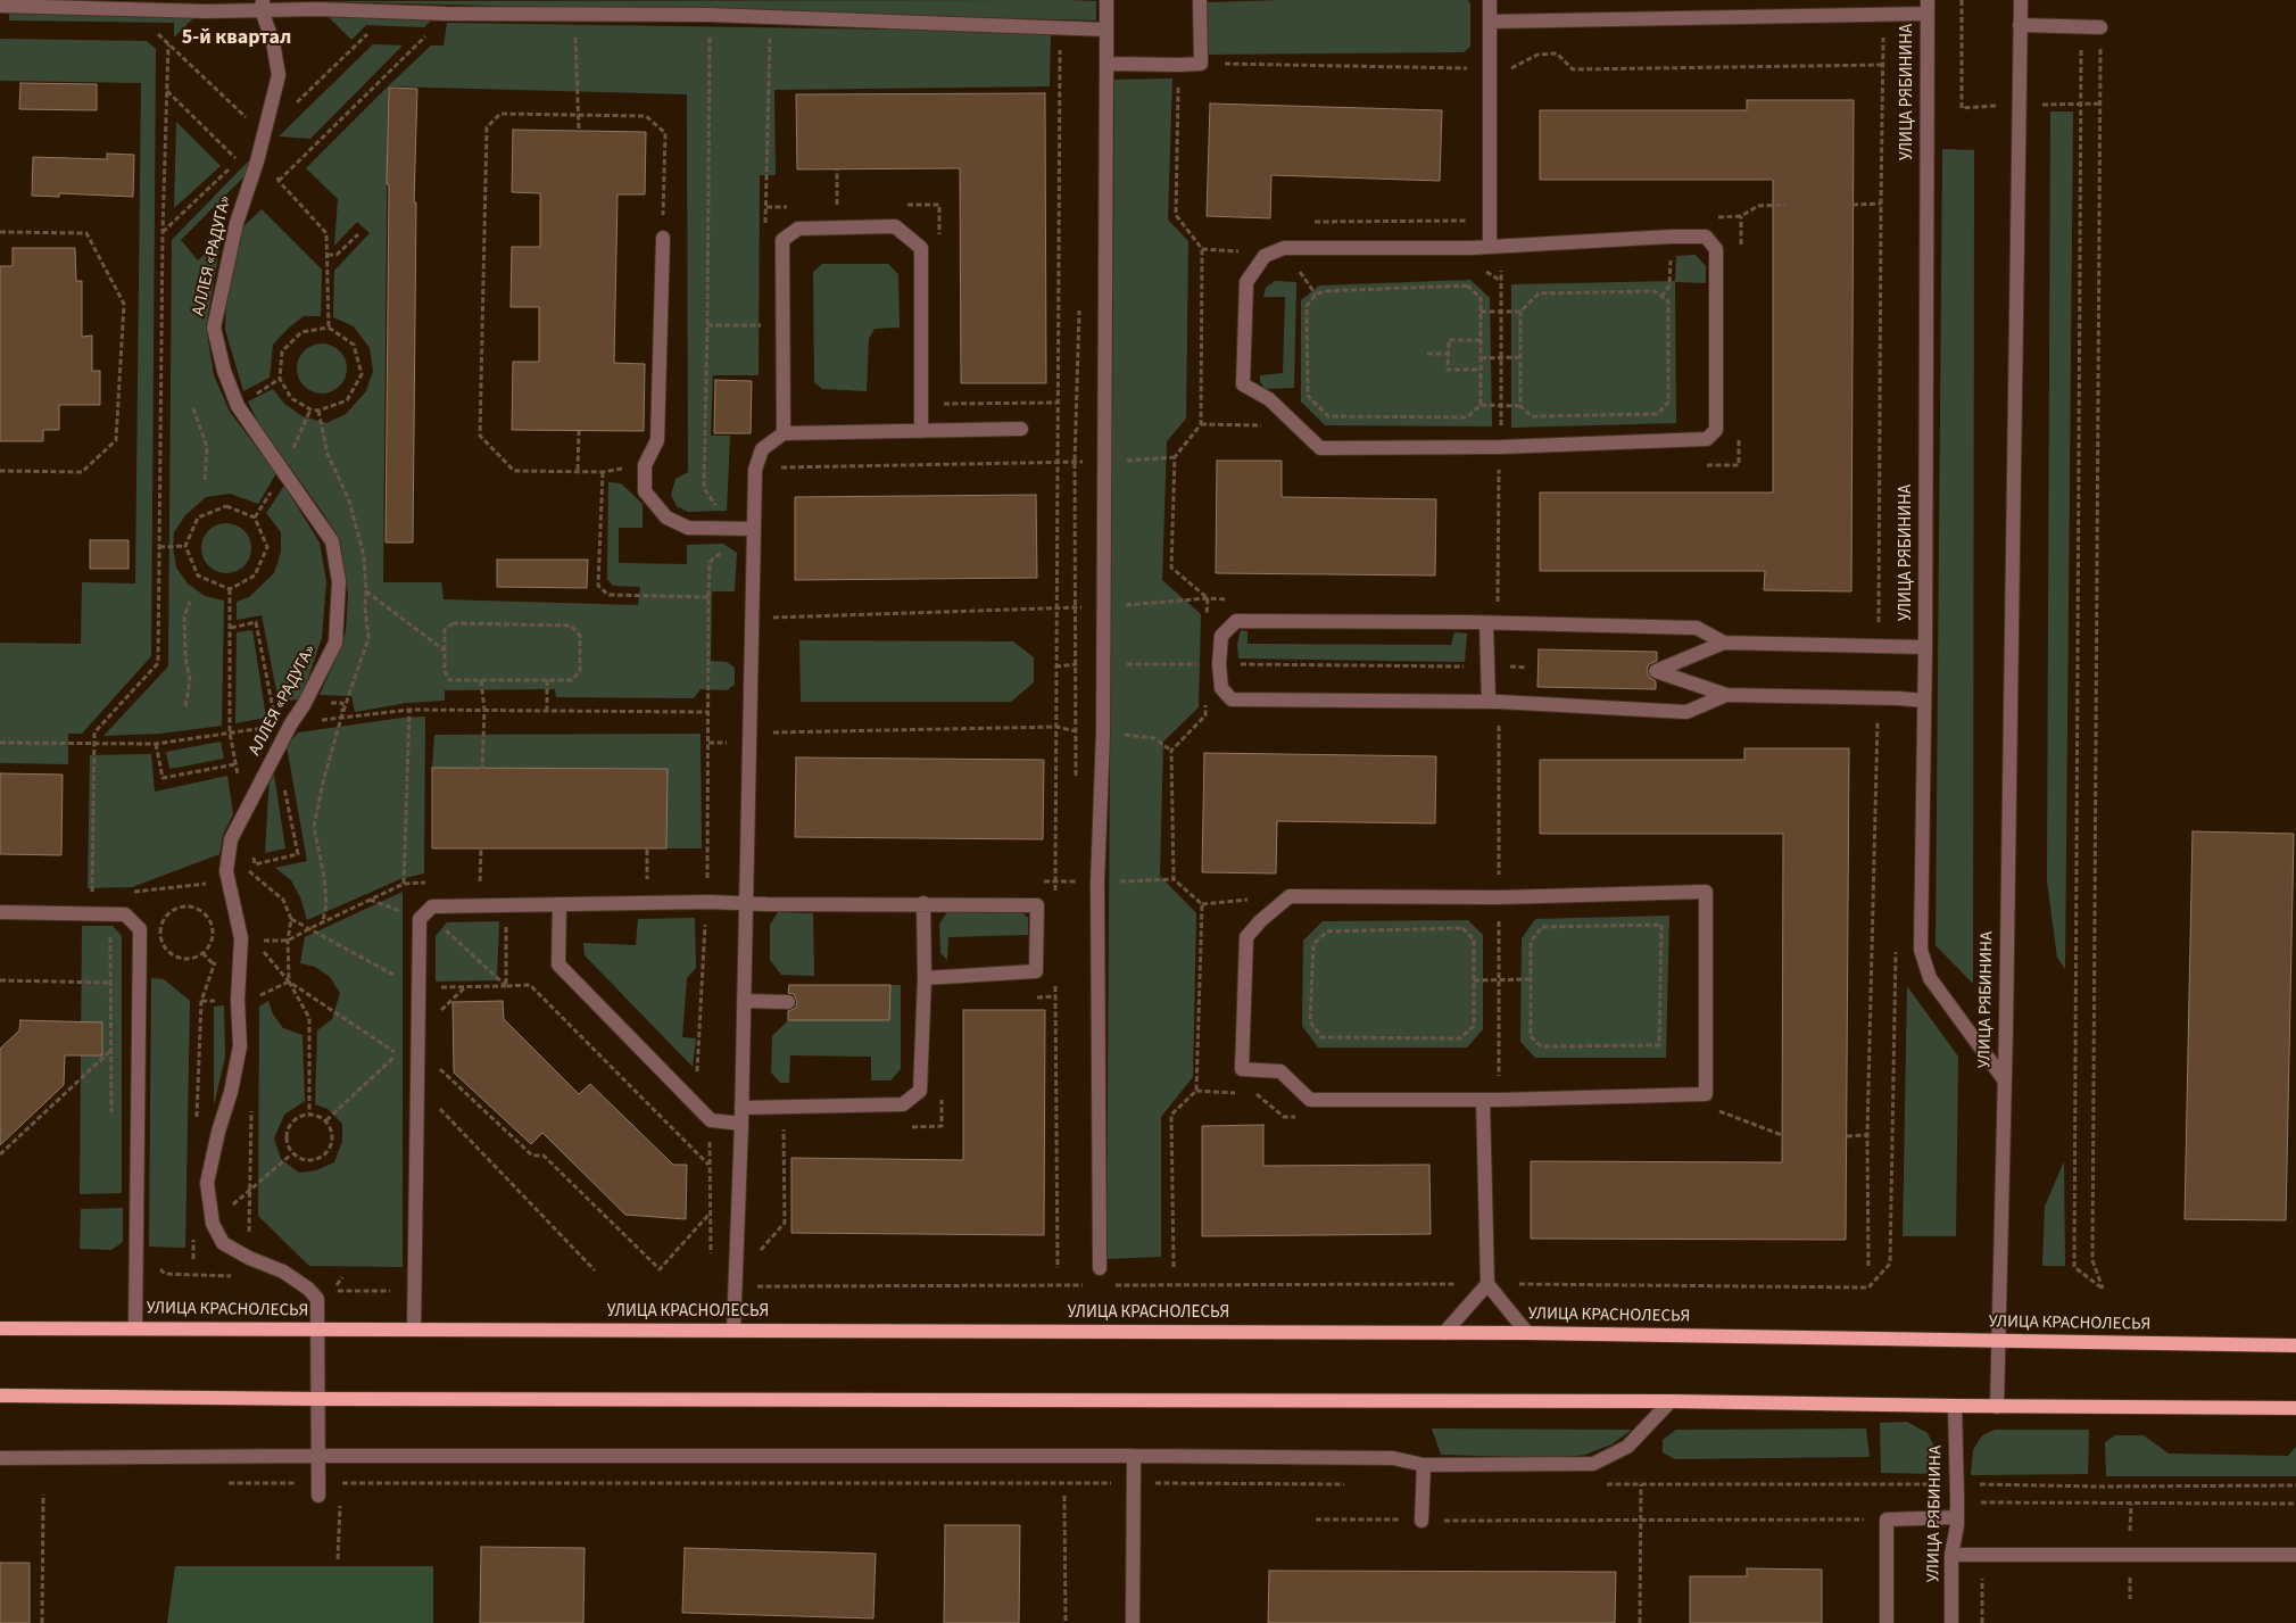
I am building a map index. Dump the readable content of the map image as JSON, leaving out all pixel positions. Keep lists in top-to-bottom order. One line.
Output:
{"streets":{"main road":["УЛИЦА КРАСНОЛЕСЬЯ"],"street":["УЛИЦА РЯБИНИНА","АЛЛЕЯ «РАДУГА»"]},"crossings":[["УЛИЦА РЯБИНИНА","УЛИЦА КРАСНОЛЕСЬЯ"],["АЛЛЕЯ «РАДУГА»","УЛИЦА КРАСНОЛЕСЬЯ"]],"districts":["5-й квартал"]}
